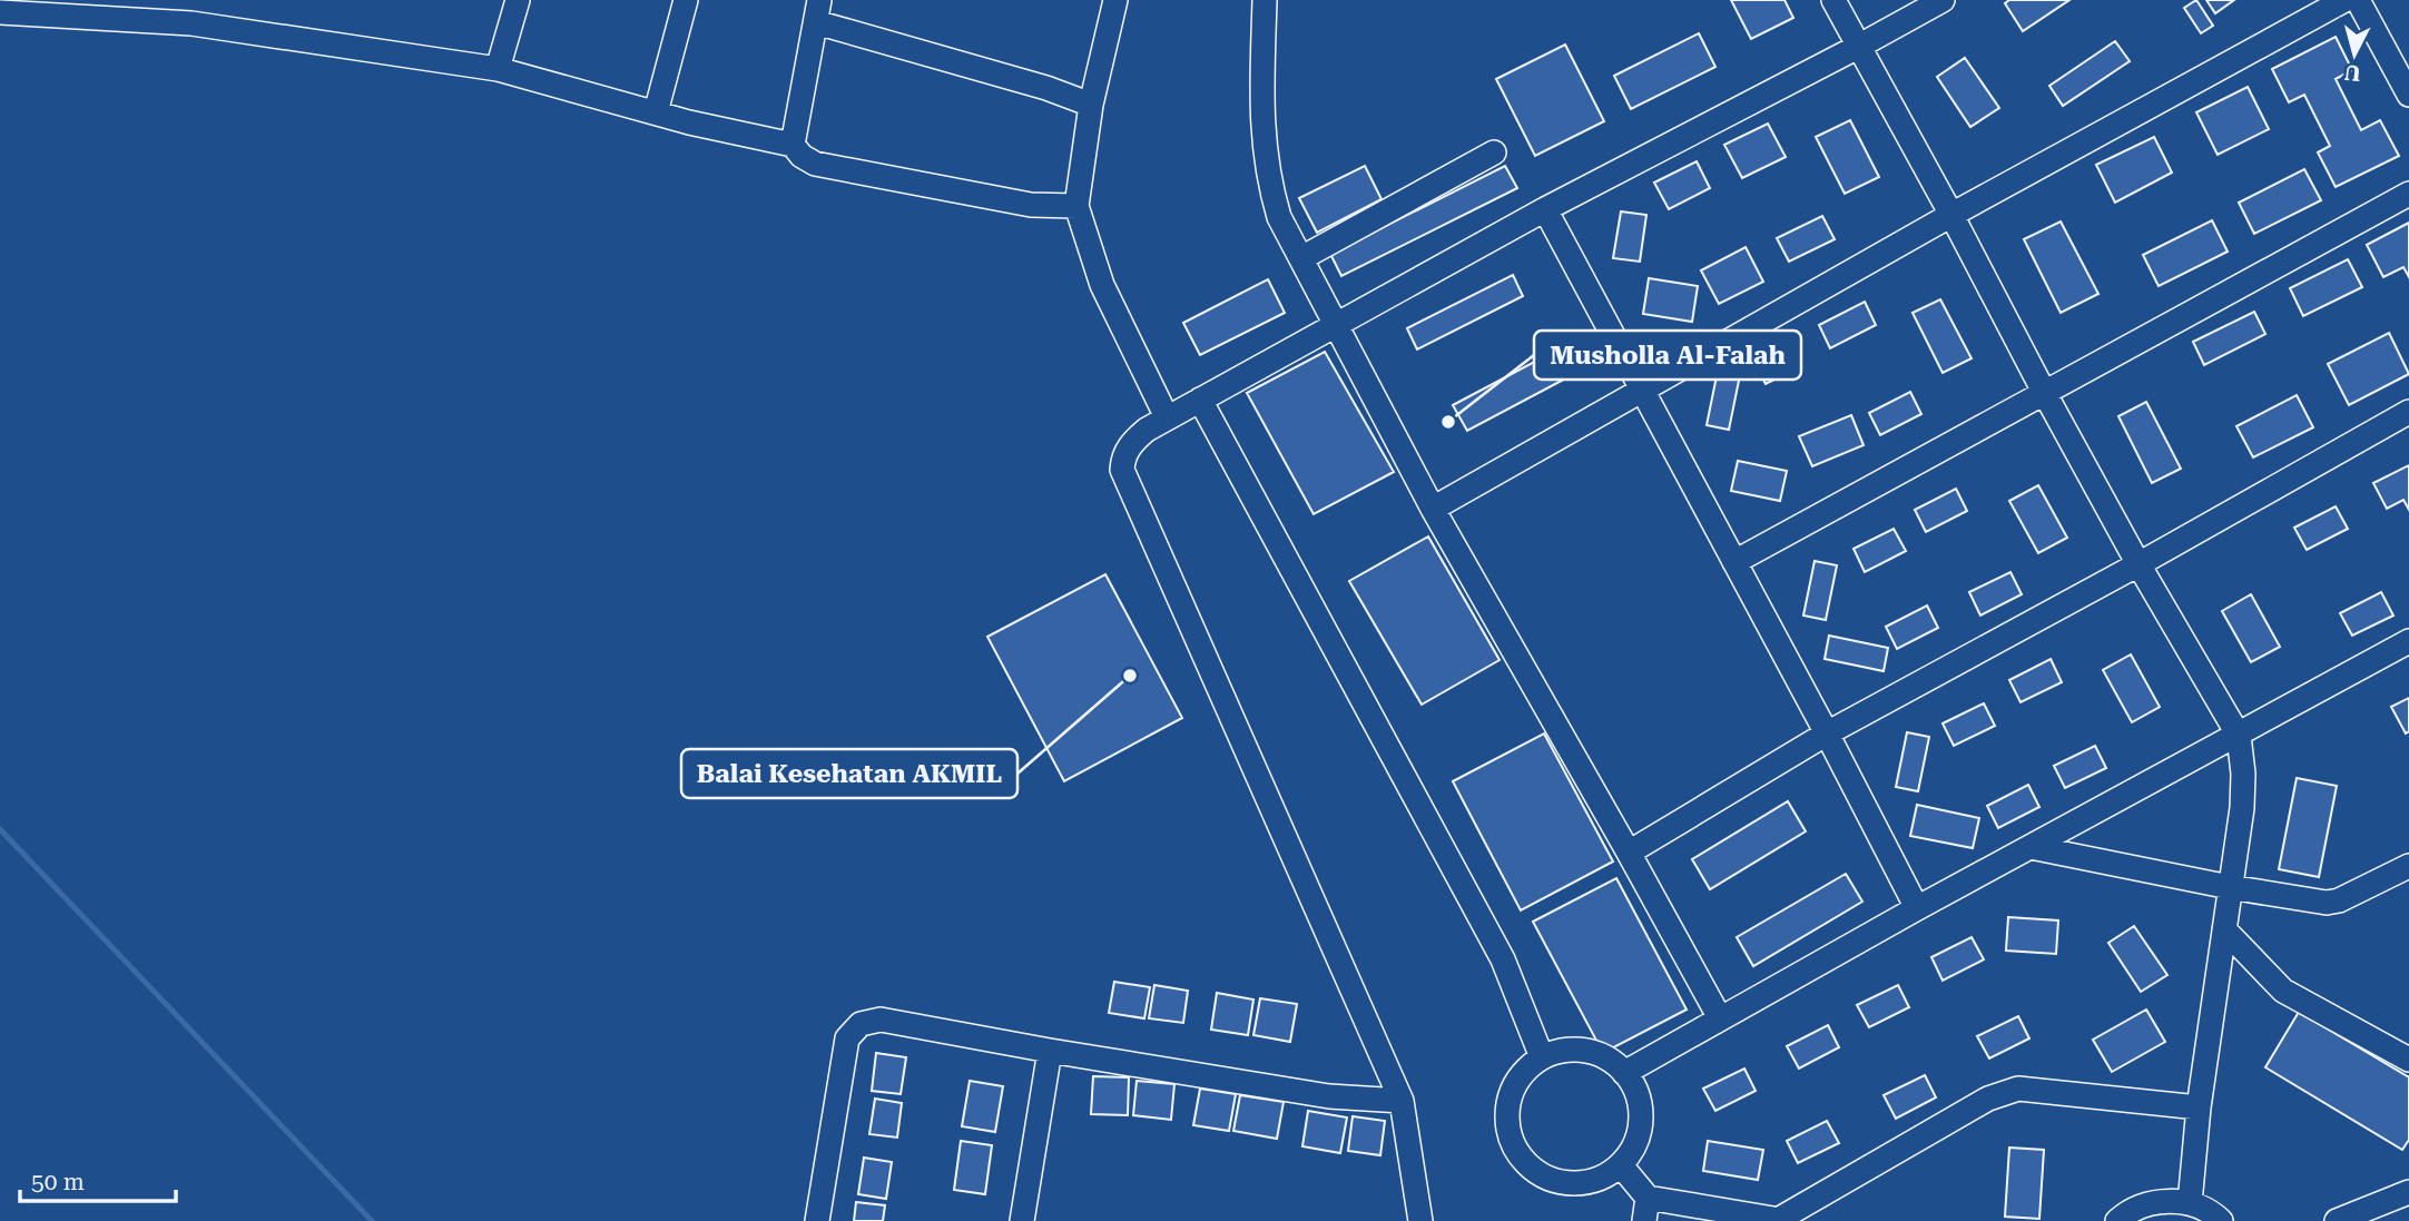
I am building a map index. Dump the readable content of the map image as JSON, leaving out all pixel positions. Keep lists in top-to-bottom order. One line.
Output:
{"places":["Musholla Al-Falah","Balai Kesehatan AKMIL"],"scale_bar":"50 m","north":"bottom"}
